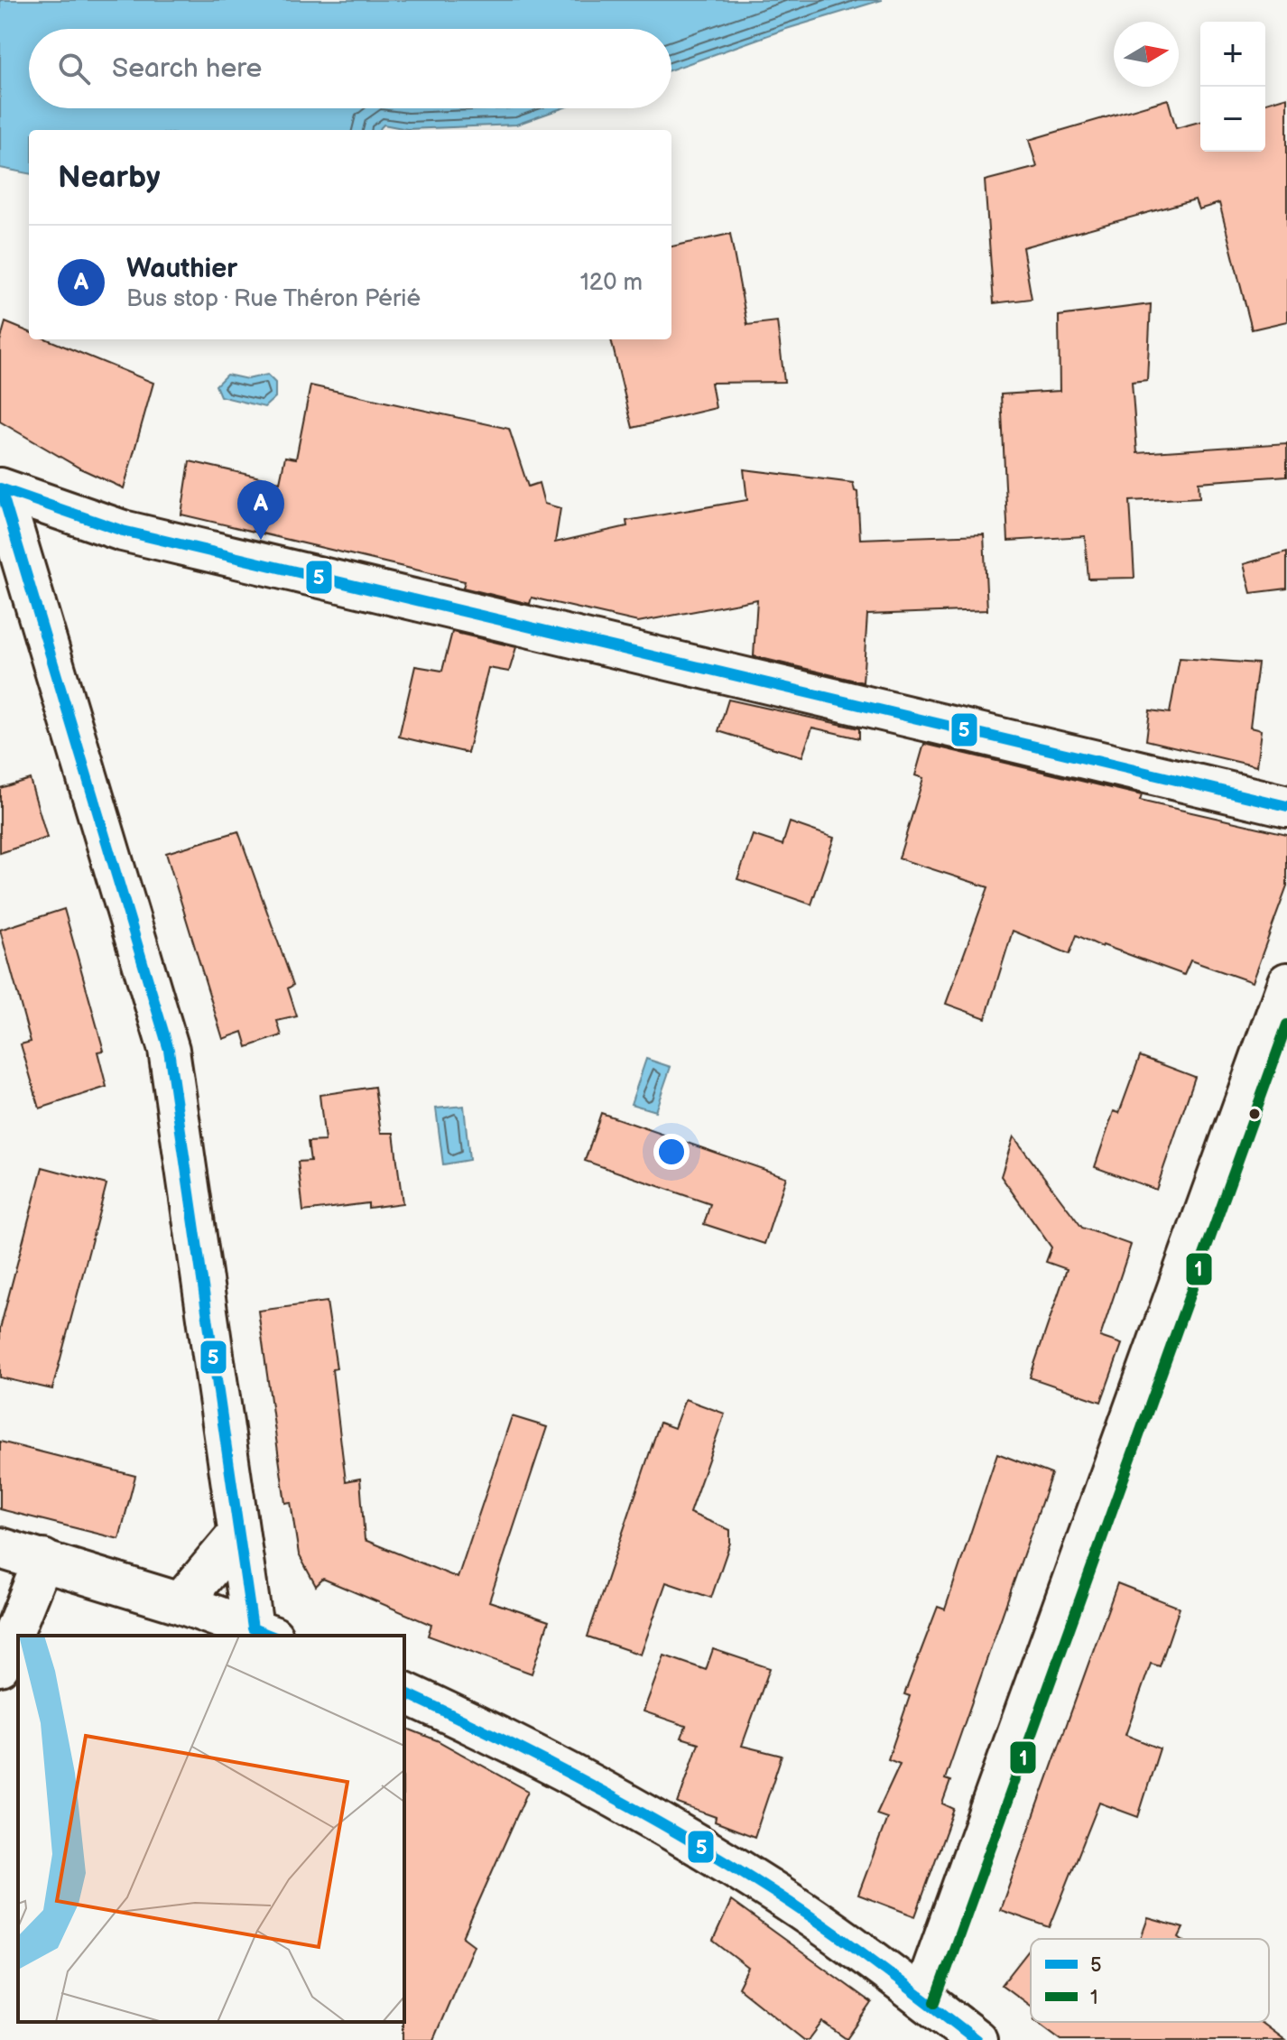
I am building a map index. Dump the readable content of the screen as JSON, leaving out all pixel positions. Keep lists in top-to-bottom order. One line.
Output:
{"lines":["transit line 5","transit line 1"],"legend":["5","1"],"north":"right","page":{"map_buttons":["+","−"],"search":"Search here","heading":"Nearby","list":[{"mark":"A","name":"Wauthier","note":"Bus stop · Rue Théron Périé","value":"120 m"}],"pins":"A"}}
